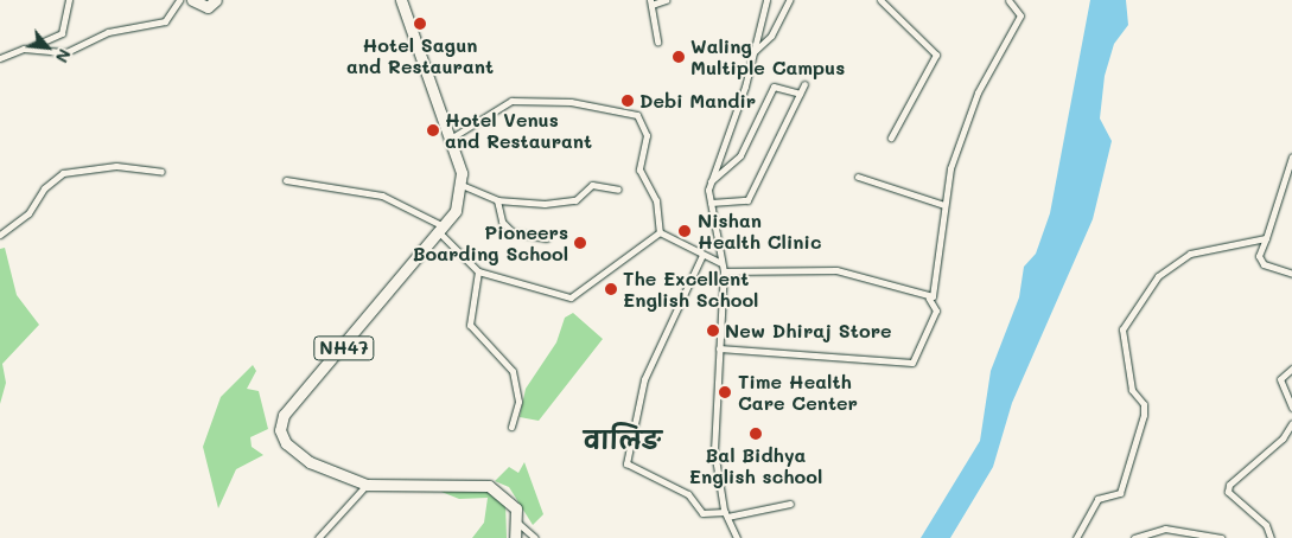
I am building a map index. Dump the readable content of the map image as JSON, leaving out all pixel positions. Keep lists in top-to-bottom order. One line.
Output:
{"streets":{"highway":["NH47"]},"districts":["वालिङ"],"places":["Hotel Sagun and Restaurant","Waling Multiple Campus","Debi Mandir","Hotel Venus and Restaurant","Nishan Health Clinic","Pioneers Boarding School","The Excellent English School","New Dhiraj Store","Time Health Care Center","Bal Bidhya English school"],"north":"bottom right"}
